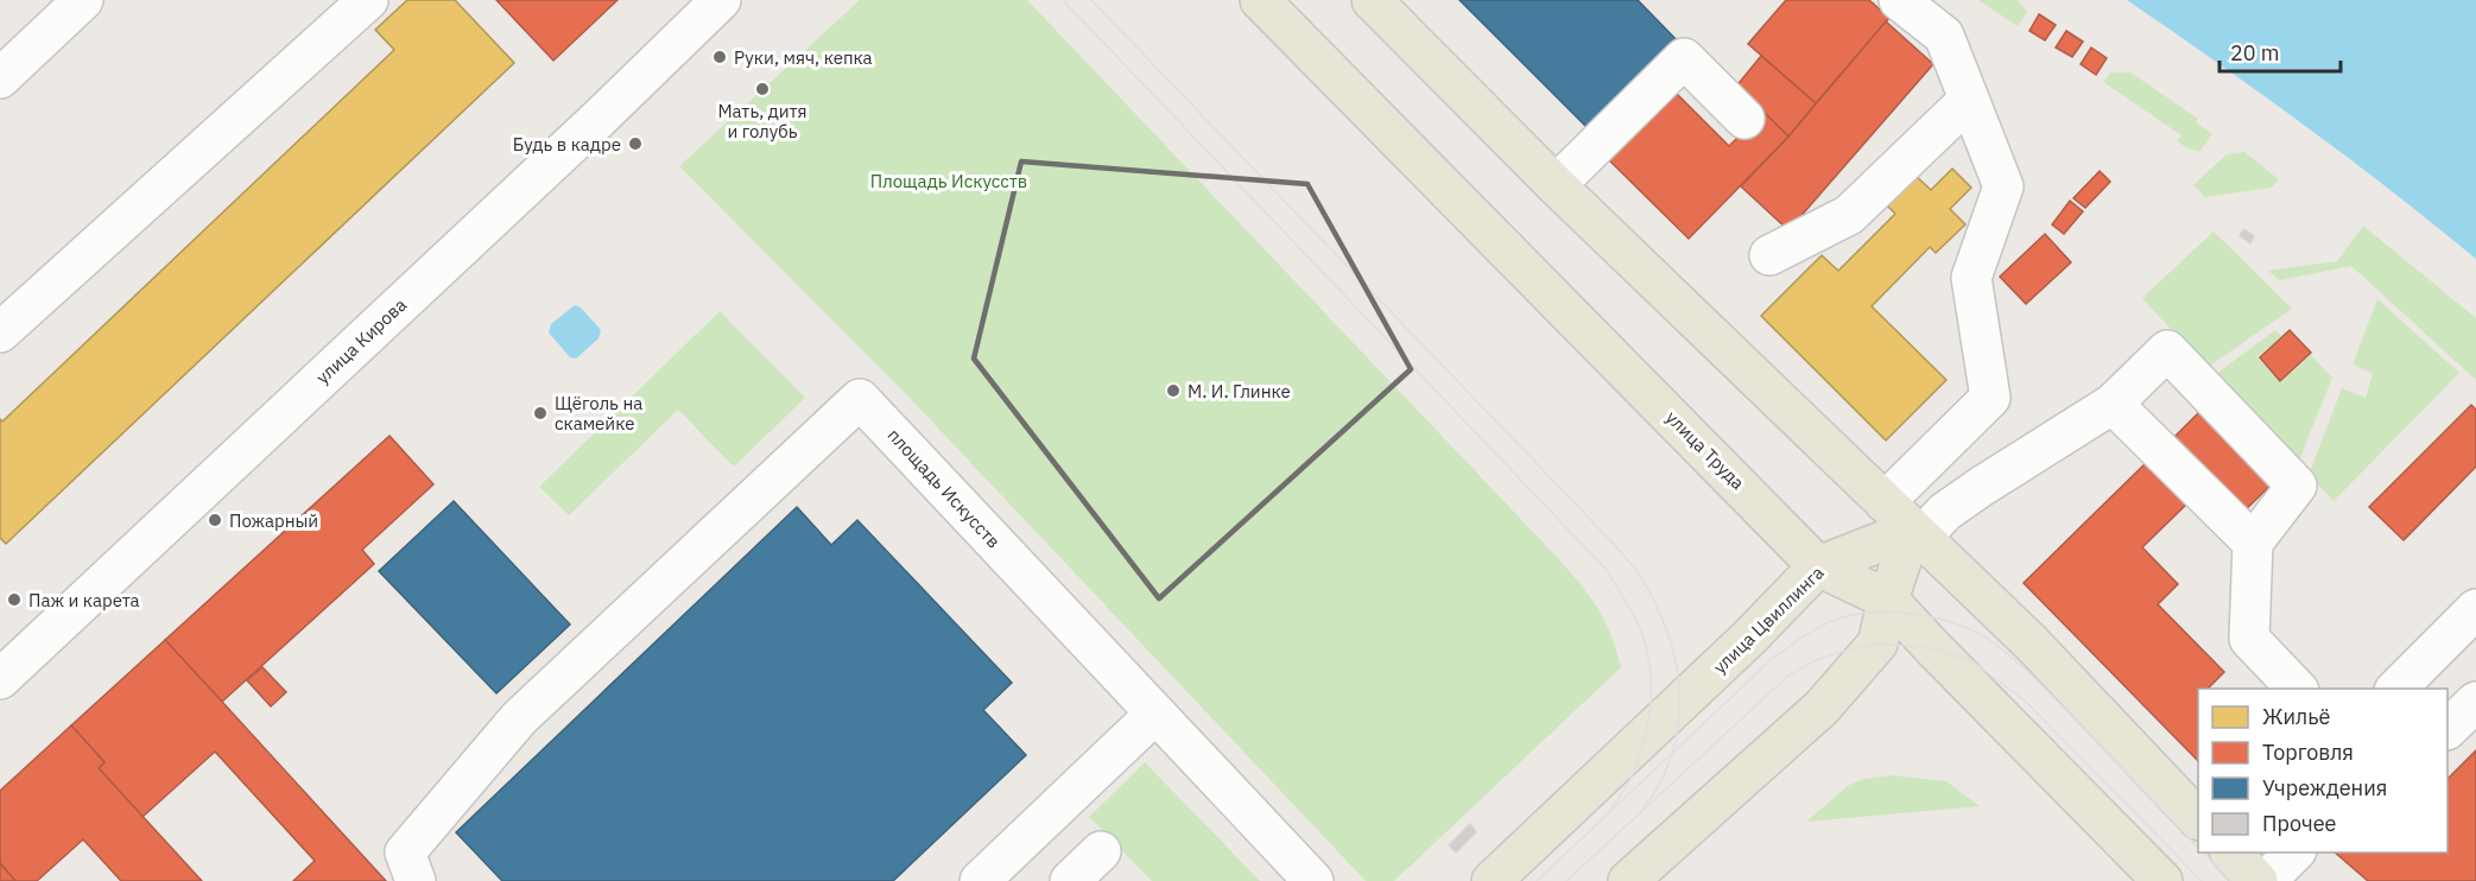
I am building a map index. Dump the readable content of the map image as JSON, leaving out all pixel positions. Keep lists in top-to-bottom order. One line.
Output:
{"streets":{"main road":["улица Труда","улица Цвиллинга"],"street":["улица Кирова","площадь Искусств"]},"crossings":[["улица Труда","улица Цвиллинга"]],"parks":["Площадь Искусств"],"places":["Руки, мяч, кепка","Мать, дитя и голубь","Будь в кадре","М. И. Глинке","Щёголь на скамейке","Пожарный","Паж и карета"],"legend":["Жильё","Торговля","Учреждения","Прочее"],"scale_bar":"20 m"}
